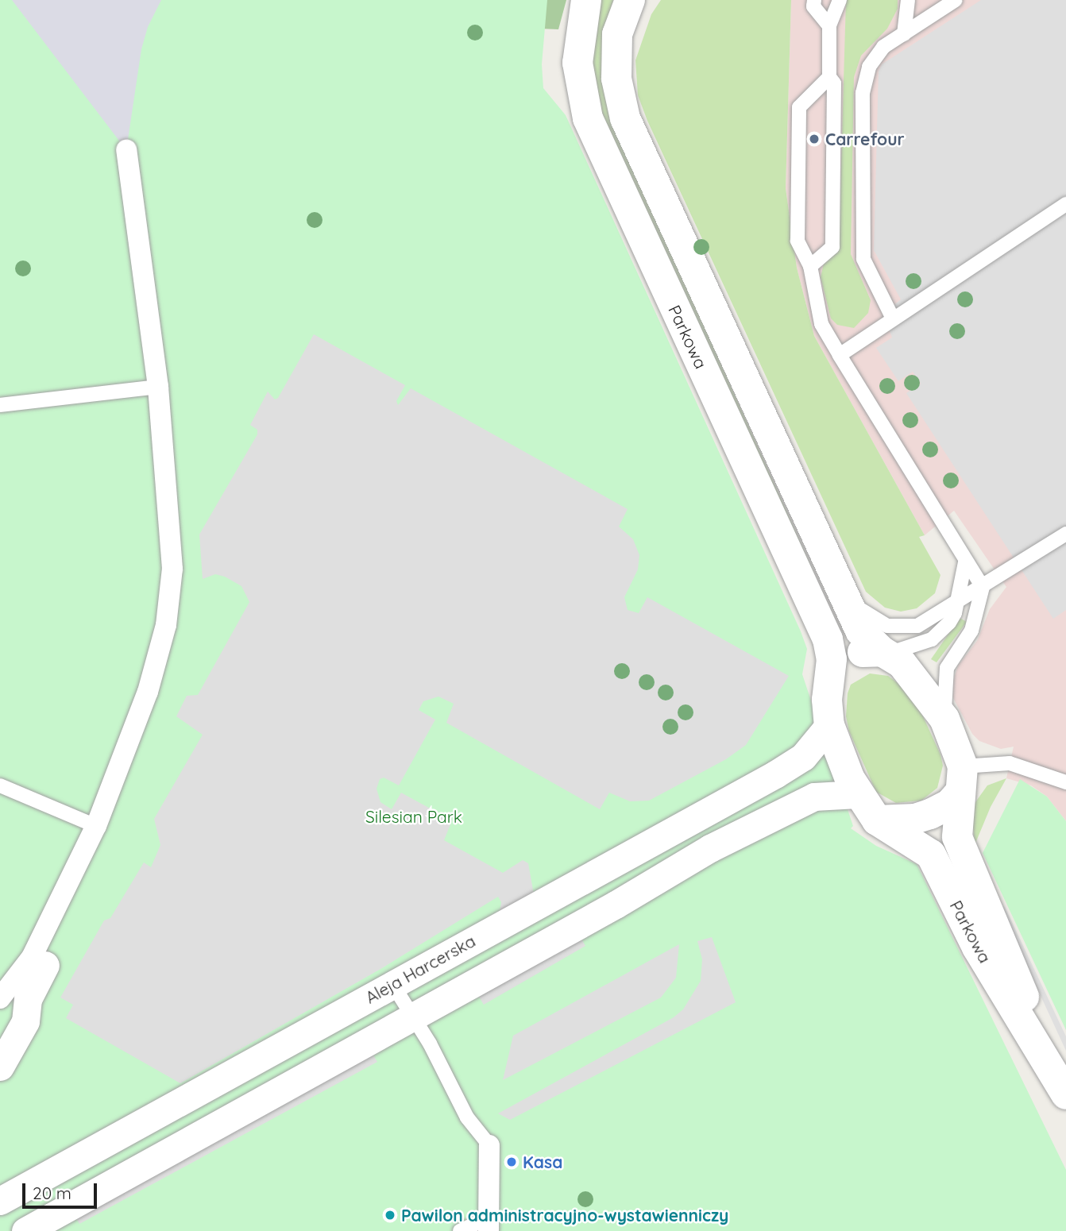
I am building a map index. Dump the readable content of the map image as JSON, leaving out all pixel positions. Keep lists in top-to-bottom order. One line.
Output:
{"streets":{"street":["Parkowa","Aleja Harcerska"]},"crossings":[["Parkowa","Aleja Harcerska"]],"parks":["Silesian Park"],"places":["Carrefour","Kasa","Pawilon administracyjno-wystawienniczy"],"scale_bar":"20 m"}
